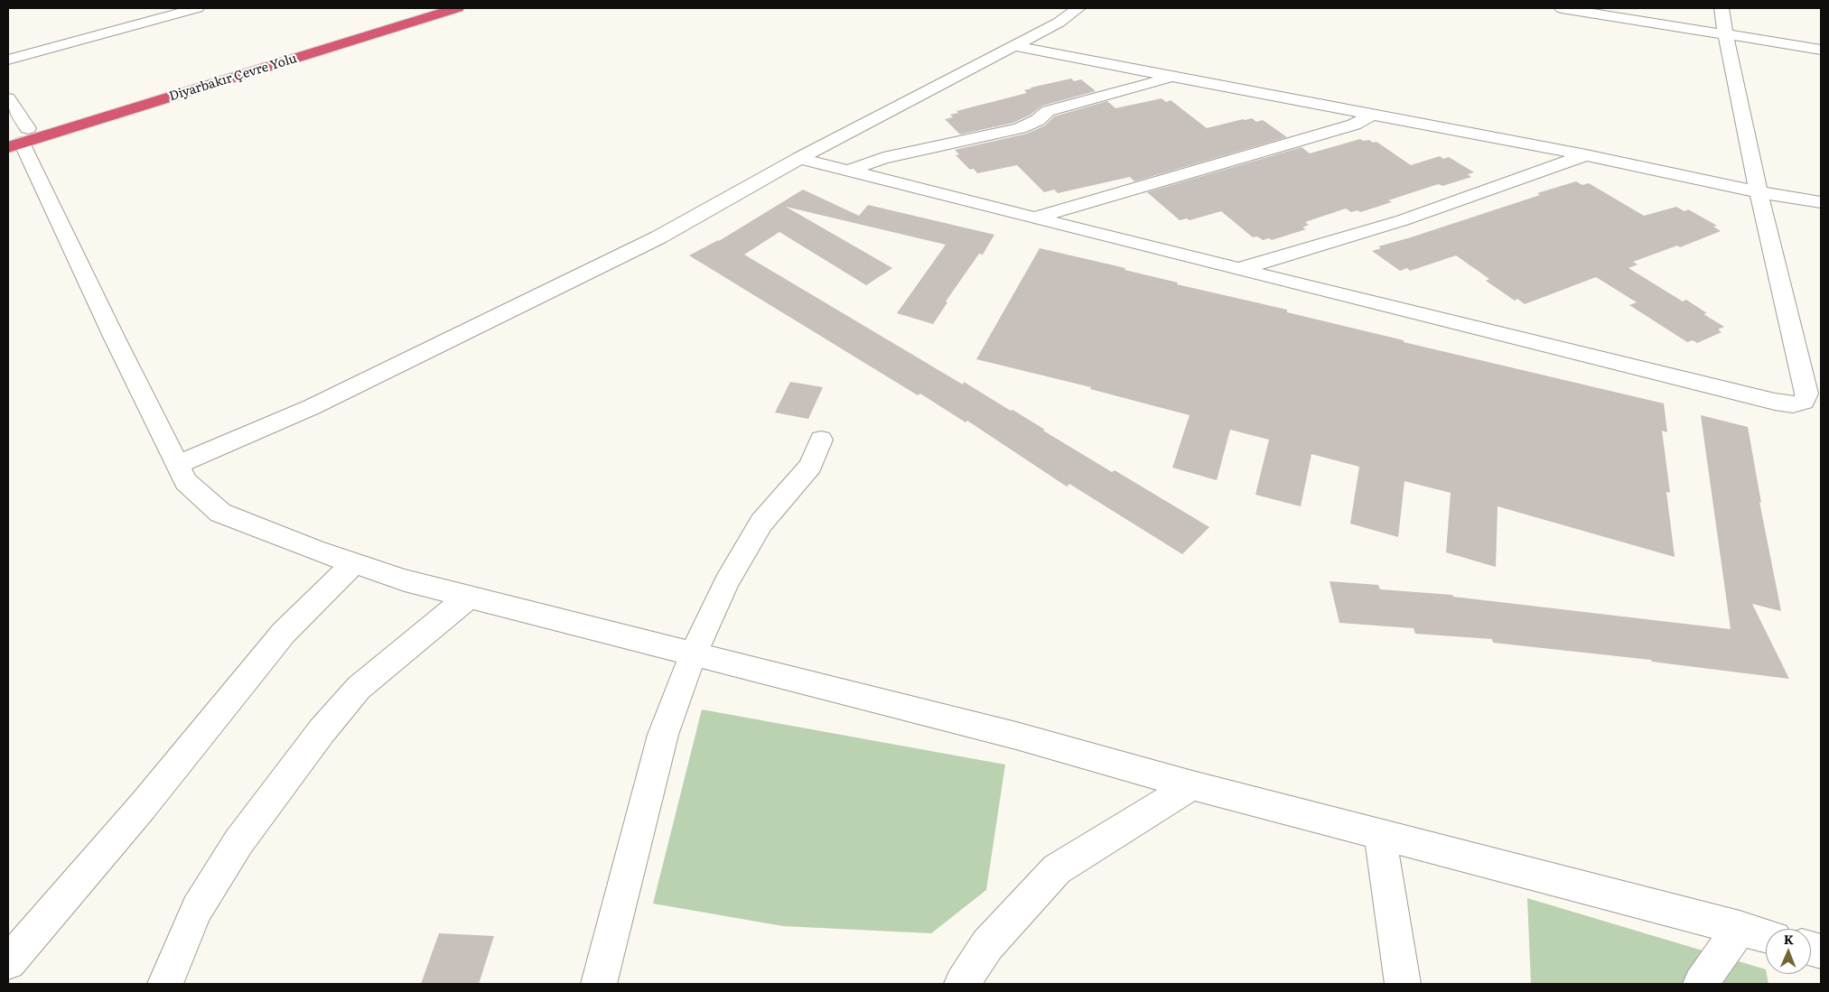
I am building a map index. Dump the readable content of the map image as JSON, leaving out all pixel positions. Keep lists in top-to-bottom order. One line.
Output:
{"streets":{"highway":["Diyarbakır Çevre Yolu"]},"north":"top"}
